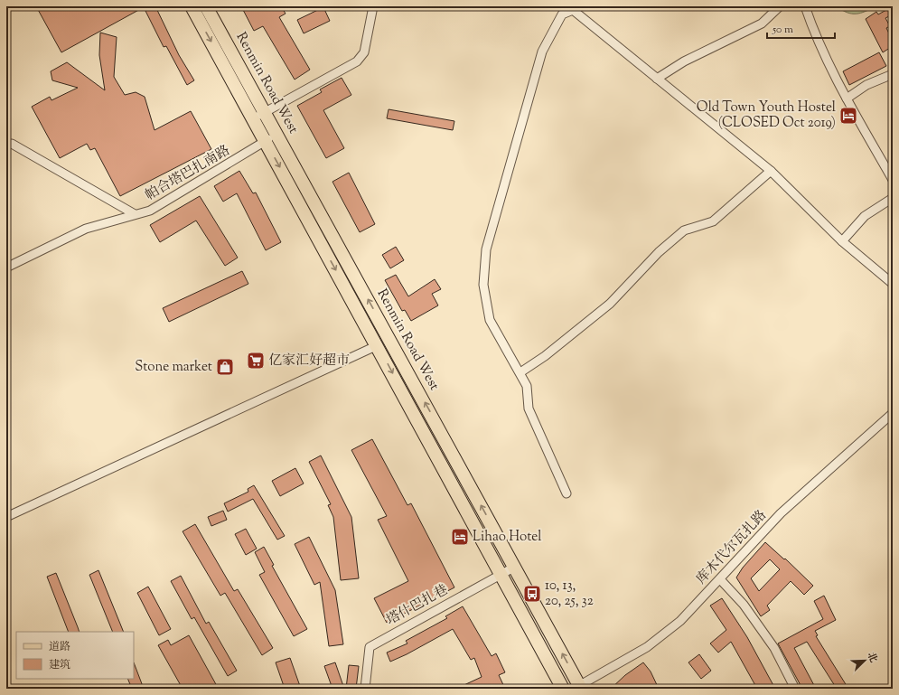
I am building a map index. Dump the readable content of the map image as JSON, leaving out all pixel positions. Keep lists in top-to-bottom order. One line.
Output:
{"streets":{"main road":["Renmin Road West"],"street":["帕合塔巴扎南路","库木代尔瓦扎路","塔什巴扎巷"]},"crossings":[["Renmin Road West","帕合塔巴扎南路"],["Renmin Road West","库木代尔瓦扎路"],["Renmin Road West","塔什巴扎巷"]],"places":{"hotel":["Old Town Youth Hostel (CLOSED Oct 2019)","Lihao Hotel"],"supermarket":["亿家汇好超市"],"shop":["Stone market"],"bus stop":["10, 13, 20, 25, 32"]},"legend":["道路","建筑"],"scale_bar":"50 m","north":"top right"}
